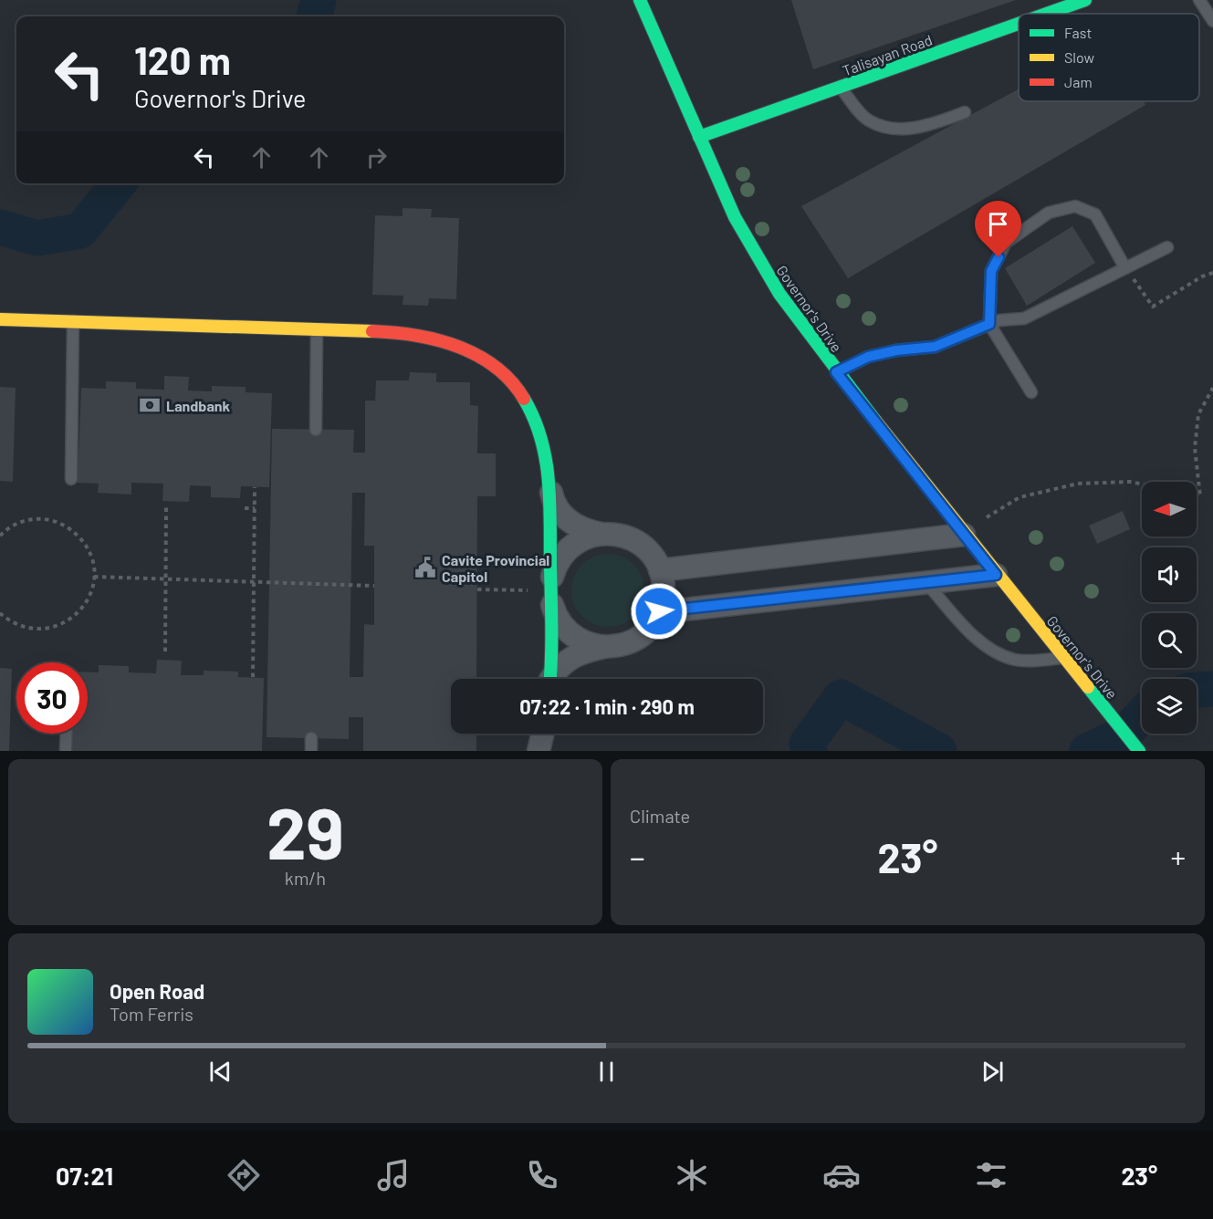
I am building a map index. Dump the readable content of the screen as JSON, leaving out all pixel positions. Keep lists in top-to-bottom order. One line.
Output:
{"streets":{"main road":["Talisayan Road","Governor's Drive"]},"crossings":[["Talisayan Road","Governor's Drive"]],"places":{"bank":["Landbank"],"public building":["Cavite Provincial Capitol"]},"legend":["Fast","Slow","Jam"],"north":"left","page":{"turn":["120 m","Governor's Drive"],"limit":"30","trip":"07:22 · 1 min · 290 m","tile":[["29","km/h"],"Climate"],"heat":["−","23°","+"],"song":["Open Road","Tom Ferris"],"tabs":["07:21","23°"]}}
